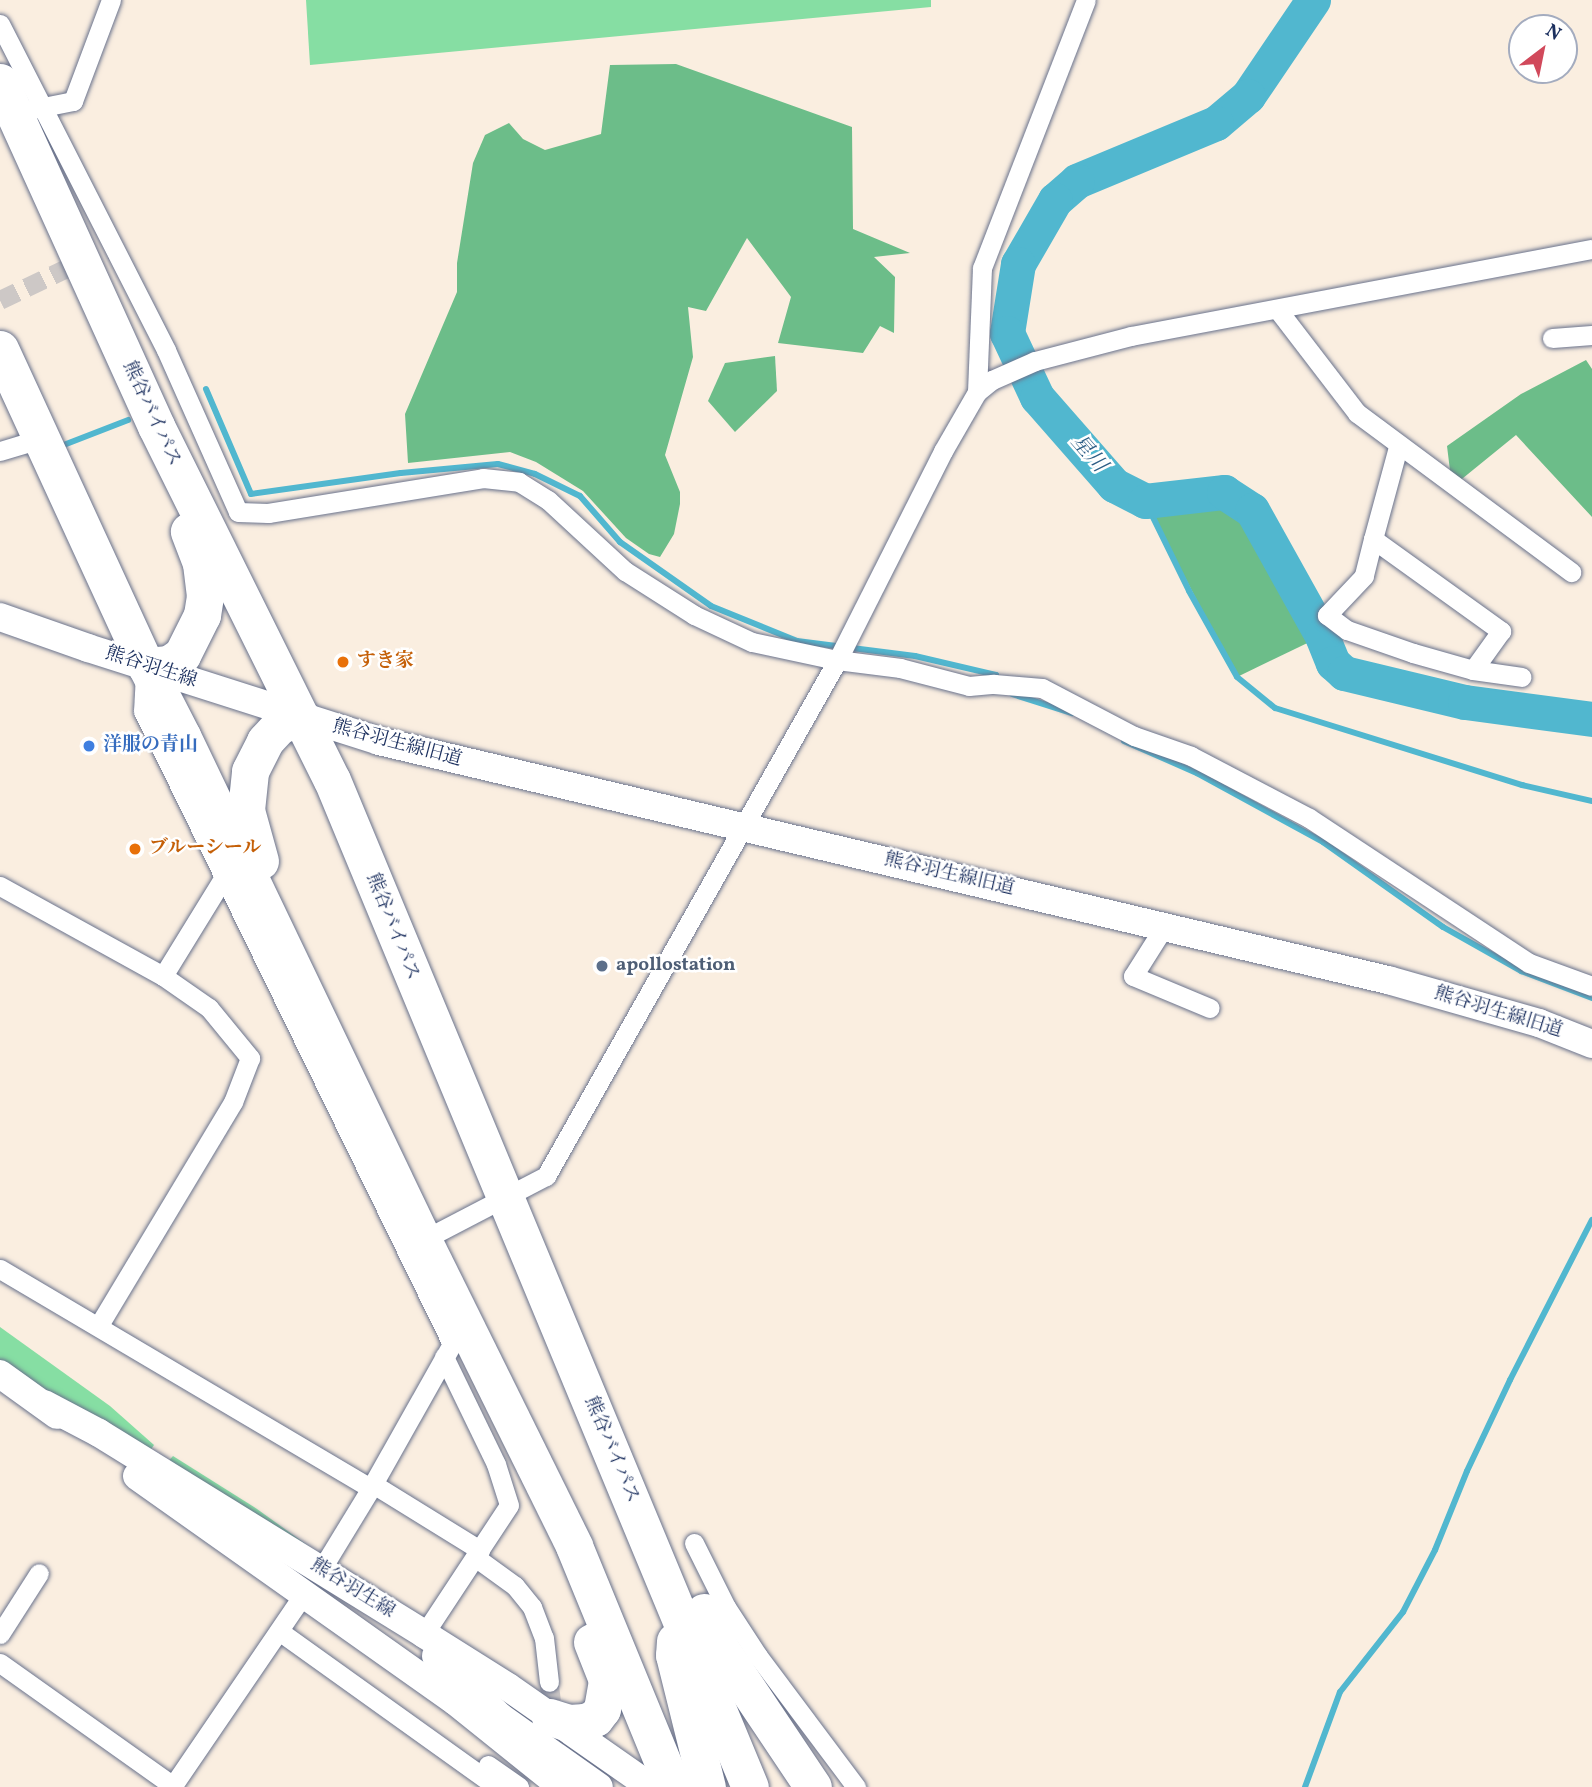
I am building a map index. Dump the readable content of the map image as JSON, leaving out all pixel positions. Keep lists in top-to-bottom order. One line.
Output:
{"streets":{"highway":["熊谷バイパス"],"main road":["熊谷羽生線","熊谷羽生線旧道"]},"crossings":[["熊谷バイパス","熊谷羽生線"],["熊谷バイパス","熊谷羽生線旧道"],["熊谷羽生線","熊谷羽生線旧道"]],"water":["星川"],"places":["すき家","洋服の青山","ブルーシール","apollostation"],"north":"top right"}
